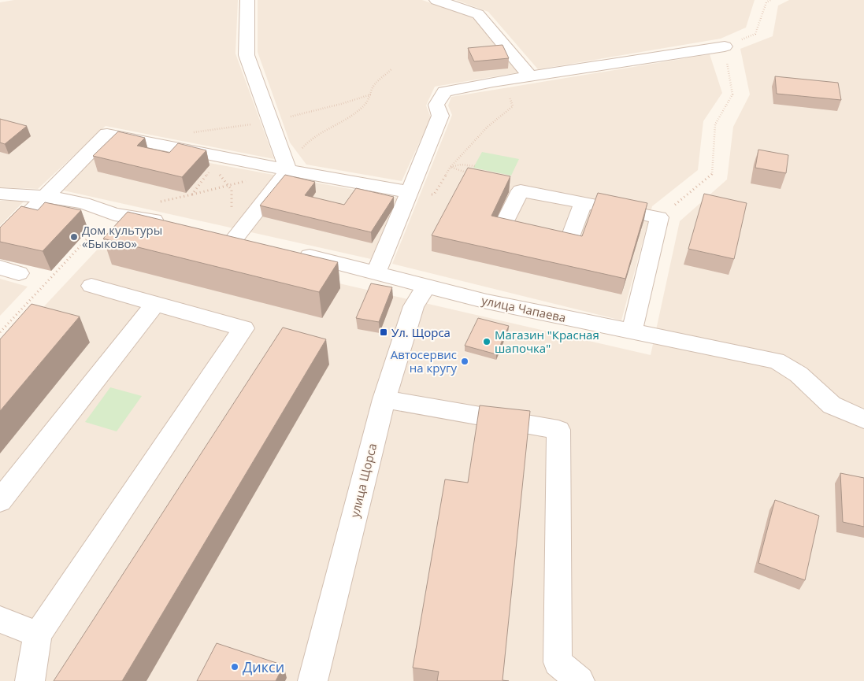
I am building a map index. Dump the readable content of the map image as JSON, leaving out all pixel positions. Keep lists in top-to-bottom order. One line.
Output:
{"streets":{"street":["улица Чапаева","улица Щорса"]},"crossings":[["улица Чапаева","улица Щорса"]],"places":{"other":["Дом культуры «Быково»","Магазин \"Красная шапочка\"","Автосервис на кругу","Дикси"],"transit":["Ул. Щорса"]}}
